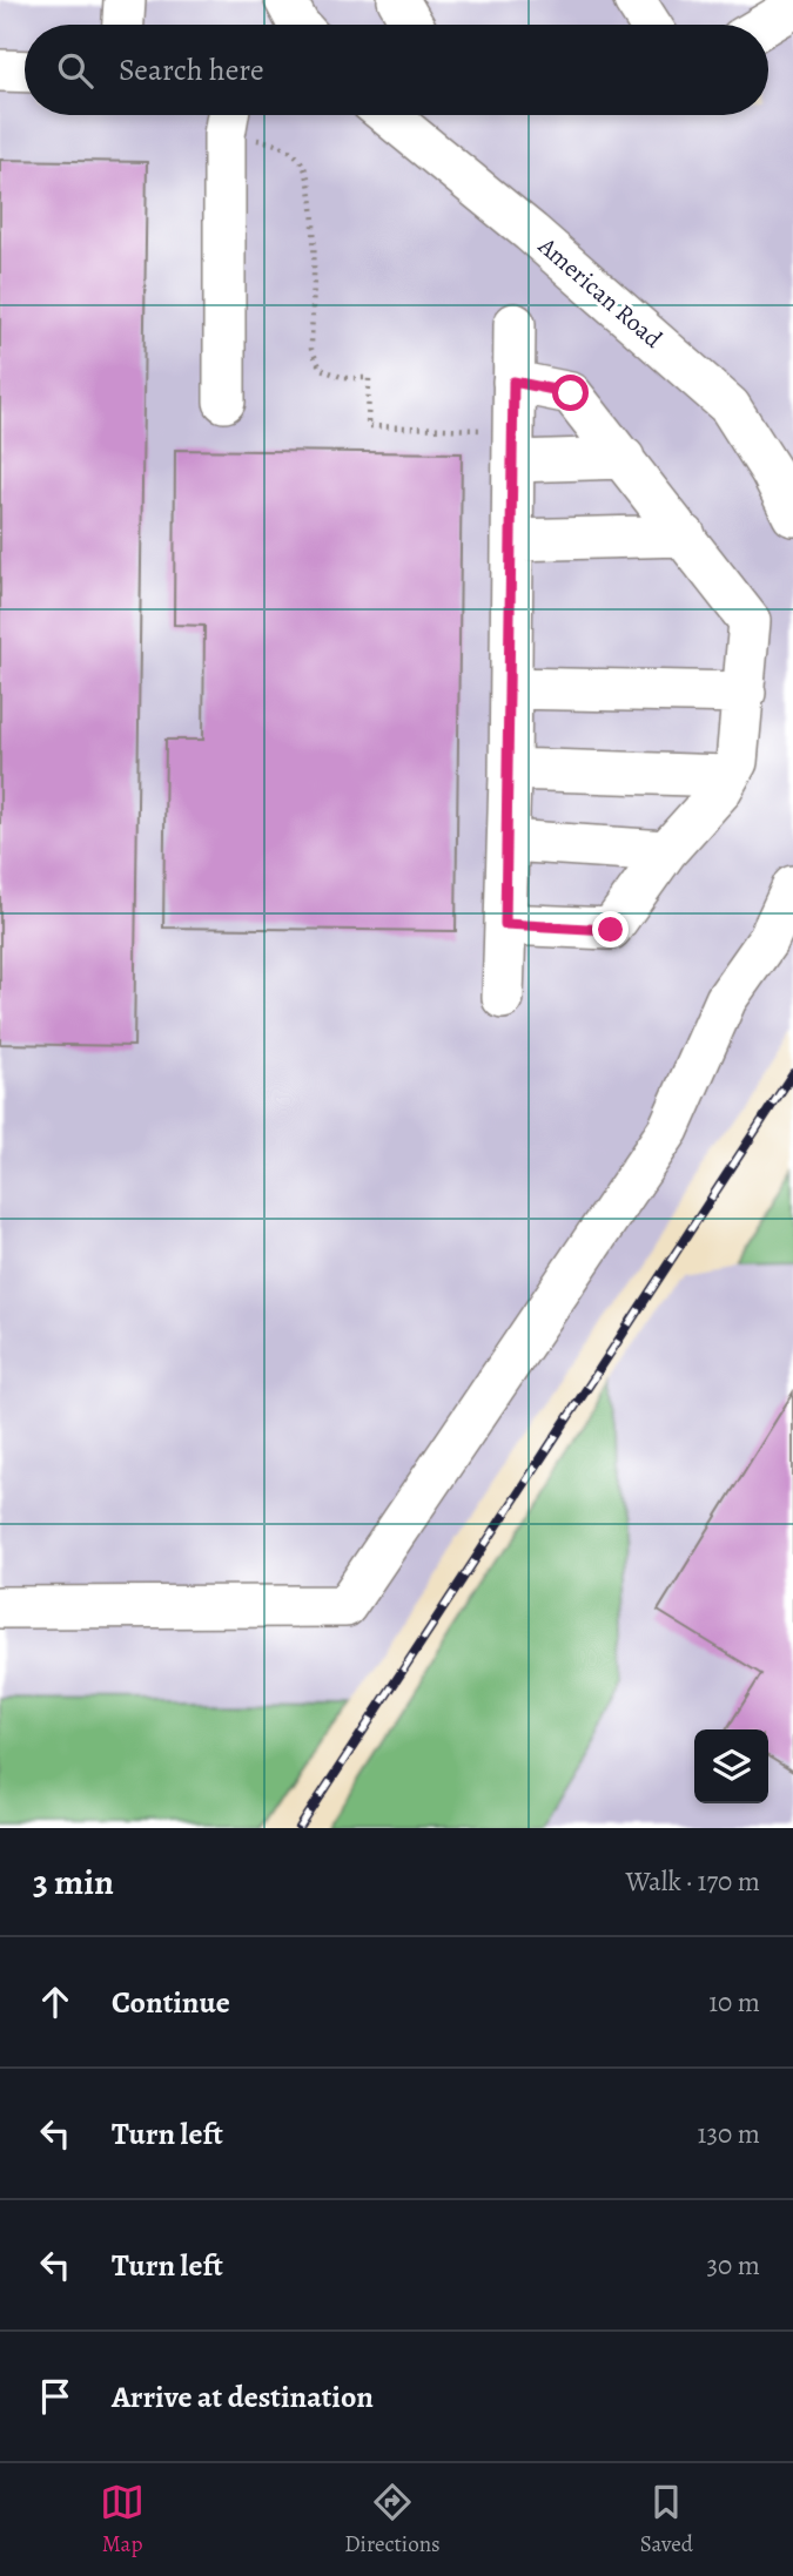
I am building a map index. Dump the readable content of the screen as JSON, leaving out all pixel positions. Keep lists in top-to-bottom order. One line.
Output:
{"streets":{"street":["American Road"]},"page":{"search":"Search here","heading":["3 min","Walk · 170 m"],"list":[["Continue","10 m"],["Turn left","130 m"],["Turn left","30 m"],"Arrive at destination"],"nav":["Map","Directions","Saved"]}}
